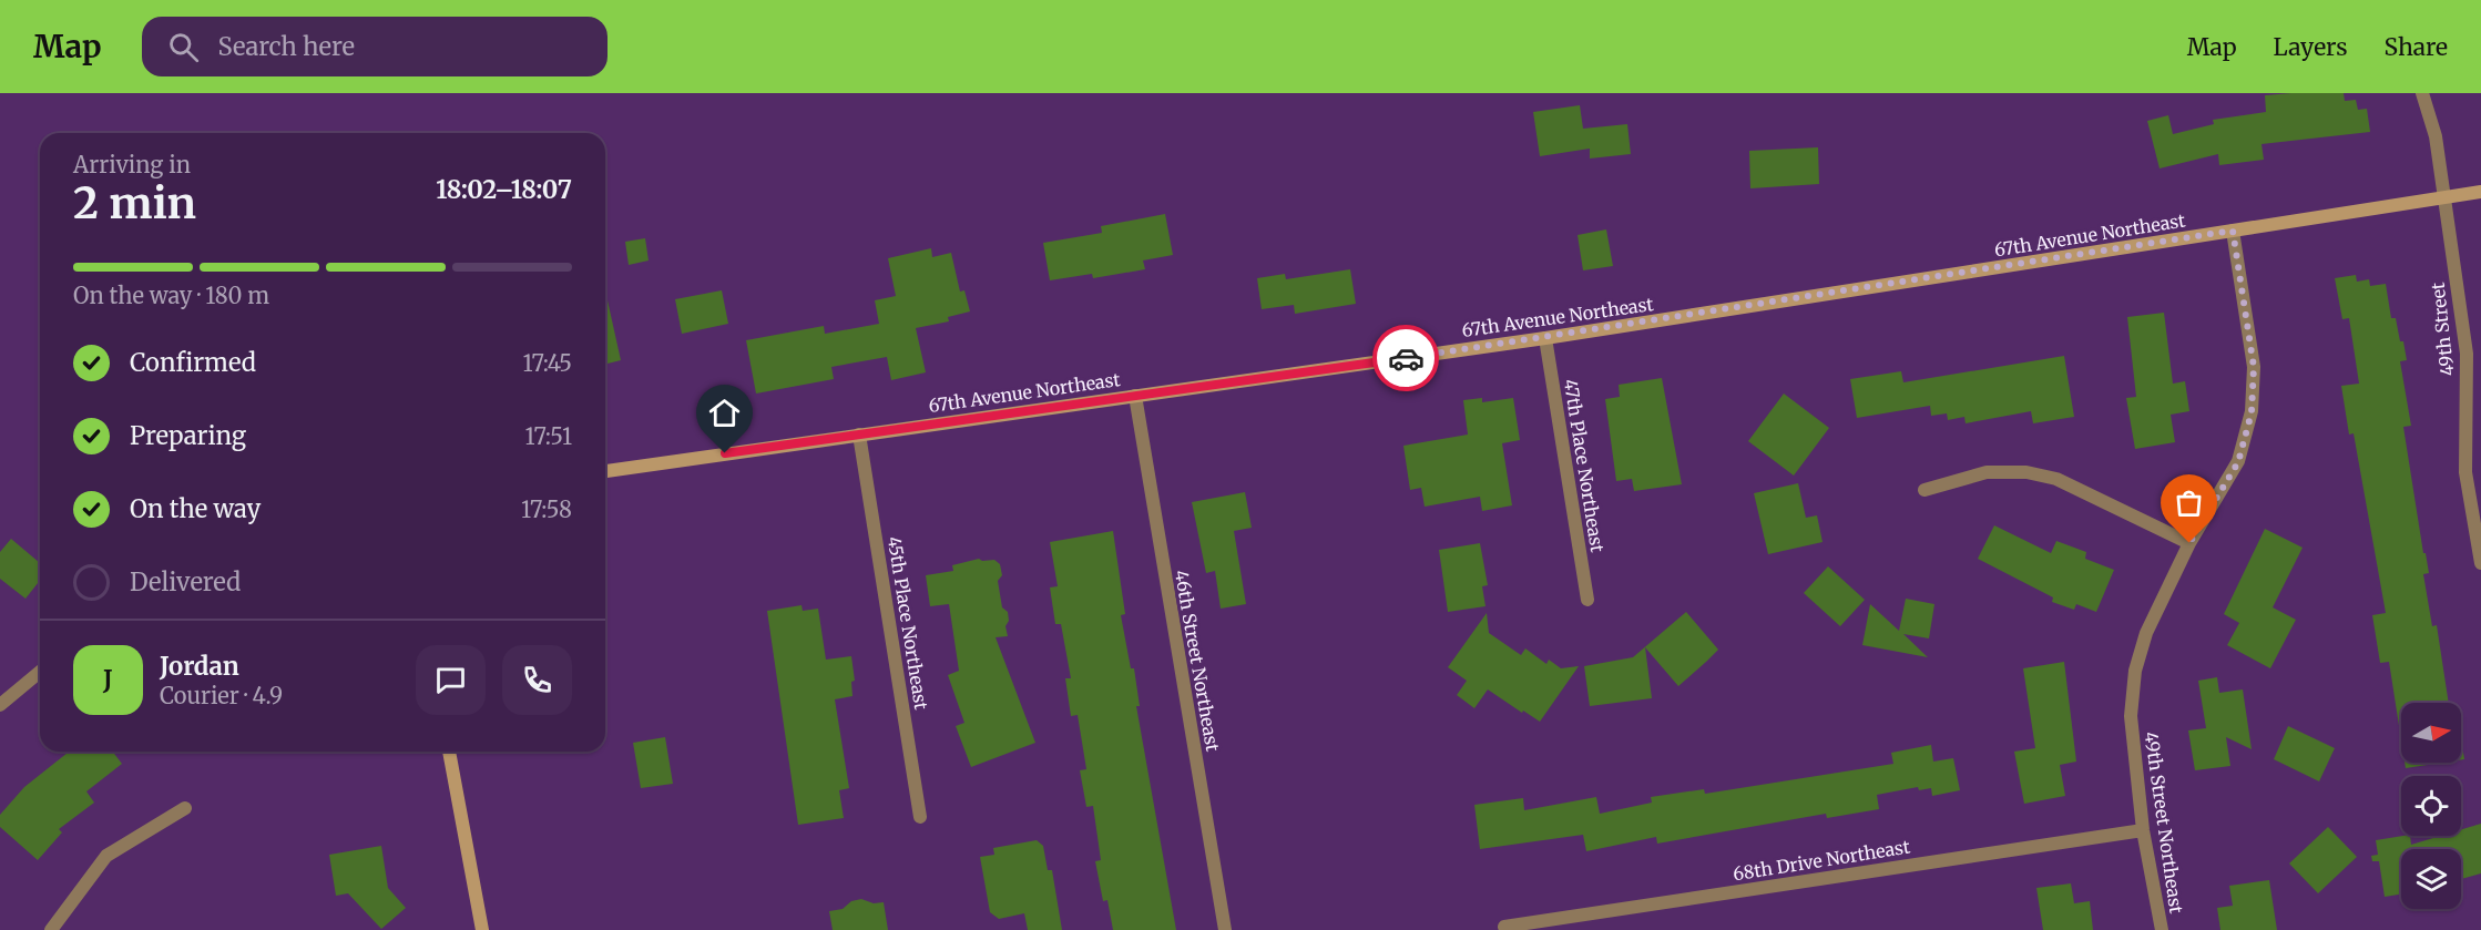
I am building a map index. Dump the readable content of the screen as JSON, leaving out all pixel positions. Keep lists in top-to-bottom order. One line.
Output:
{"streets":{"street":["67th Avenue Northeast","49th Street","47th Place Northeast","45th Place Northeast","46th Street Northeast","49th Street Northeast","68th Drive Northeast"]},"crossings":[["67th Avenue Northeast","49th Street"],["67th Avenue Northeast","47th Place Northeast"],["67th Avenue Northeast","45th Place Northeast"],["67th Avenue Northeast","46th Street Northeast"],["67th Avenue Northeast","49th Street Northeast"],["49th Street Northeast","68th Drive Northeast"]],"north":"right","page":{"header":"Map","search":"Search here","nav":["Map","Layers","Share"],"heading":["2 min","Arriving in","18:02–18:07"],"panel":["Jordan","Courier · 4.9"],"bar":"On the way · 180 m","list":[["Confirmed","17:45"],["Preparing","17:51"],["On the way","17:58"],"Delivered"],"round":"J"}}
